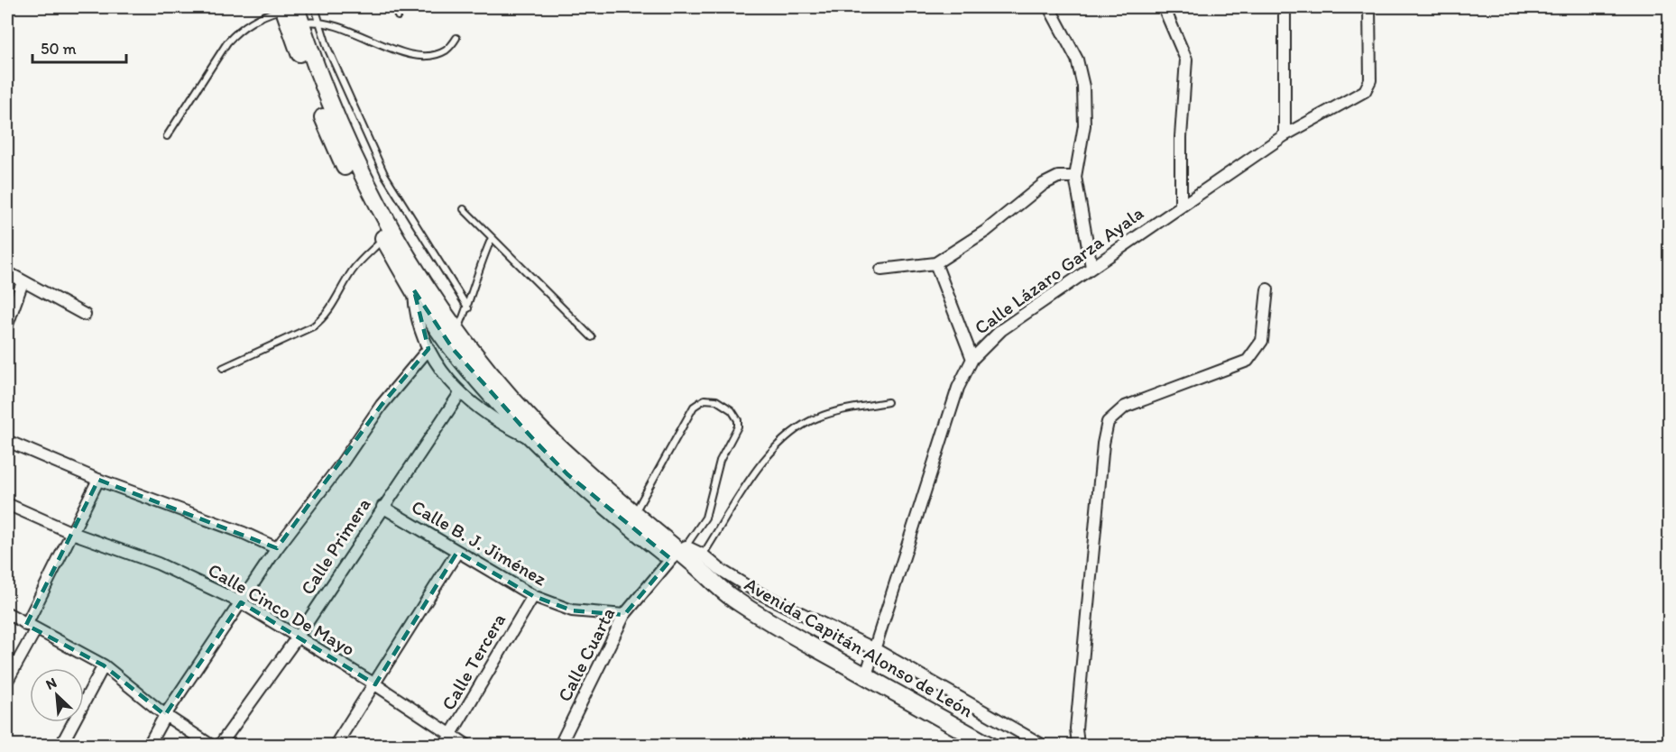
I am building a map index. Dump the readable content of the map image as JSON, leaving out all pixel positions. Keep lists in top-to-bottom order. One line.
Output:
{"streets":{"main road":["Avenida Capitán Alonso de León"],"street":["Calle Lázaro Garza Ayala","Calle B. J. Jiménez","Calle Primera","Calle Cinco De Mayo","Calle Cuarta","Calle Tercera"]},"crossings":[["Calle Lázaro Garza Ayala","Avenida Capitán Alonso de León"],["Calle B. J. Jiménez","Calle Primera"],["Calle B. J. Jiménez","Calle Cuarta"],["Calle B. J. Jiménez","Calle Tercera"],["Calle Primera","Calle Cinco De Mayo"],["Calle Cinco De Mayo","Calle Tercera"],["Avenida Capitán Alonso de León","Calle Cuarta"]],"scale_bar":"50 m","north":"top left"}
